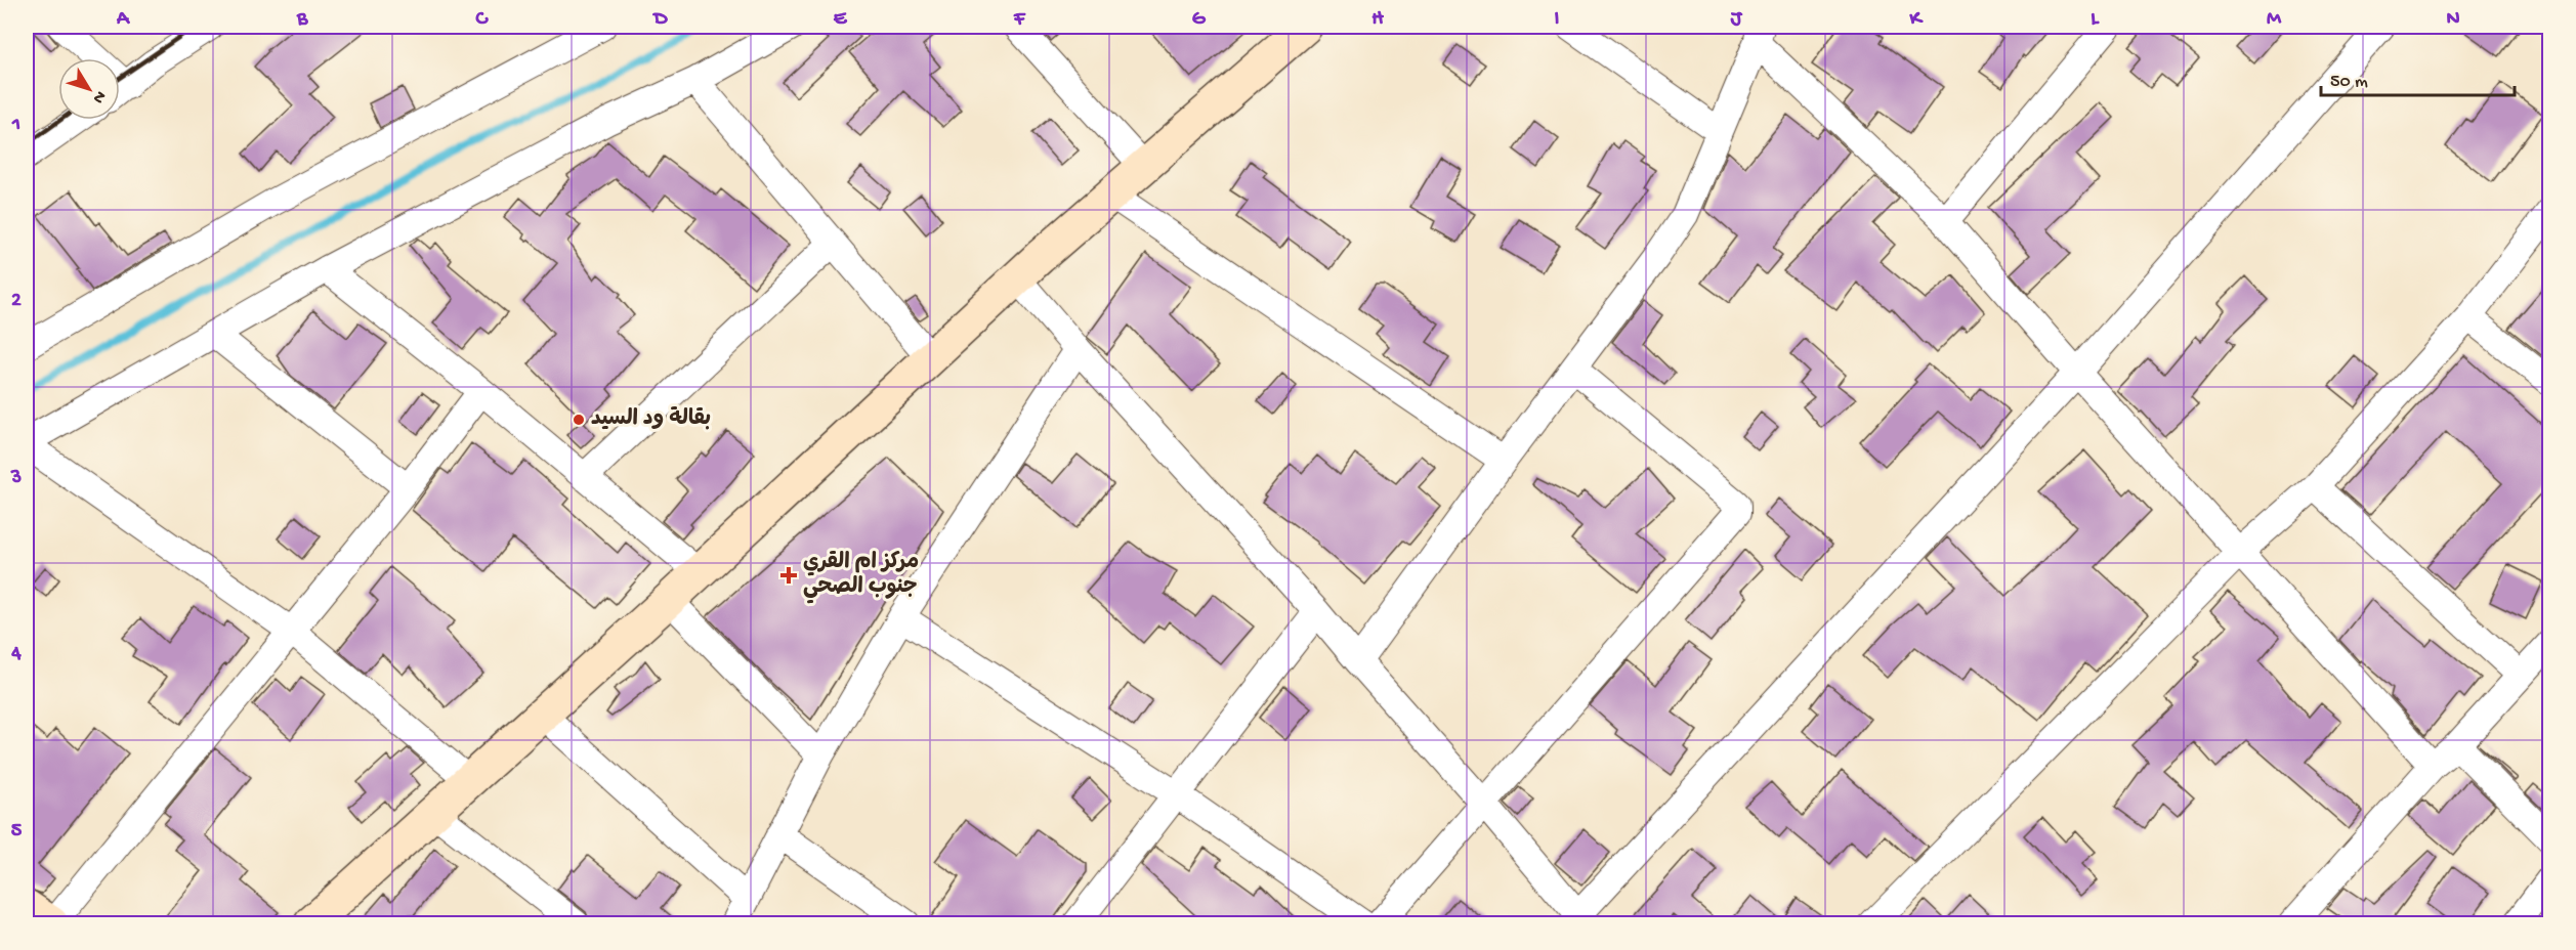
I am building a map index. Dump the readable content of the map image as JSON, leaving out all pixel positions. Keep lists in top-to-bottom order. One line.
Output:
{"places":{"other":["بقالة ود السيد"],"health":["مركز ام القري جنوب الصحي"]},"scale_bar":"50 m","north":"bottom right","grid":{"columns":["A","B","C","D","E","F","G","H","I","J","K","L","M","N"],"rows":["1","2","3","4","5"]}}
